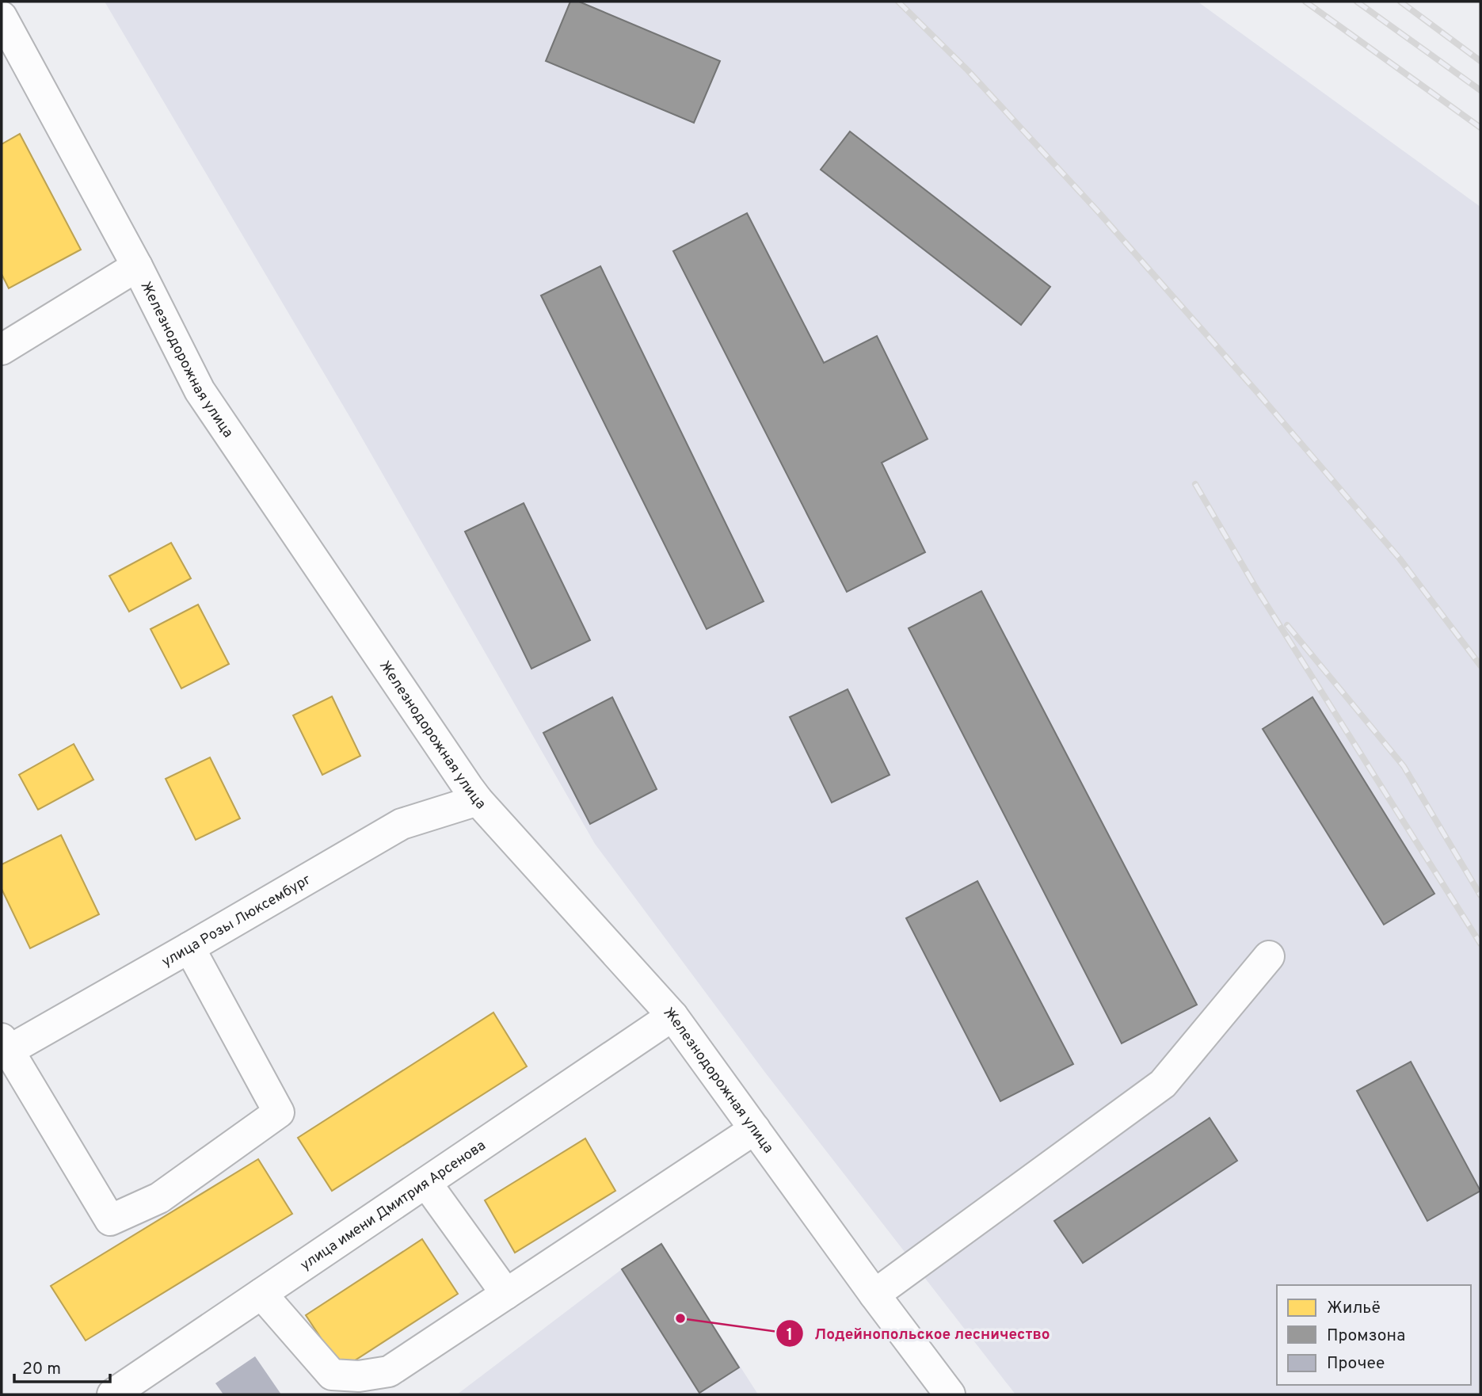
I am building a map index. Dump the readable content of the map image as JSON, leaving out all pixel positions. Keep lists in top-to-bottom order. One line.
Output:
{"streets":{"street":["Железнодорожная улица","улица Розы Люксембург","улица имени Дмитрия Арсенова"]},"crossings":[["Железнодорожная улица","улица Розы Люксембург"],["Железнодорожная улица","улица имени Дмитрия Арсенова"]],"places":["Лодейнопольское лесничество"],"legend":["Жильё","Промзона","Прочее"],"scale_bar":"20 m"}
